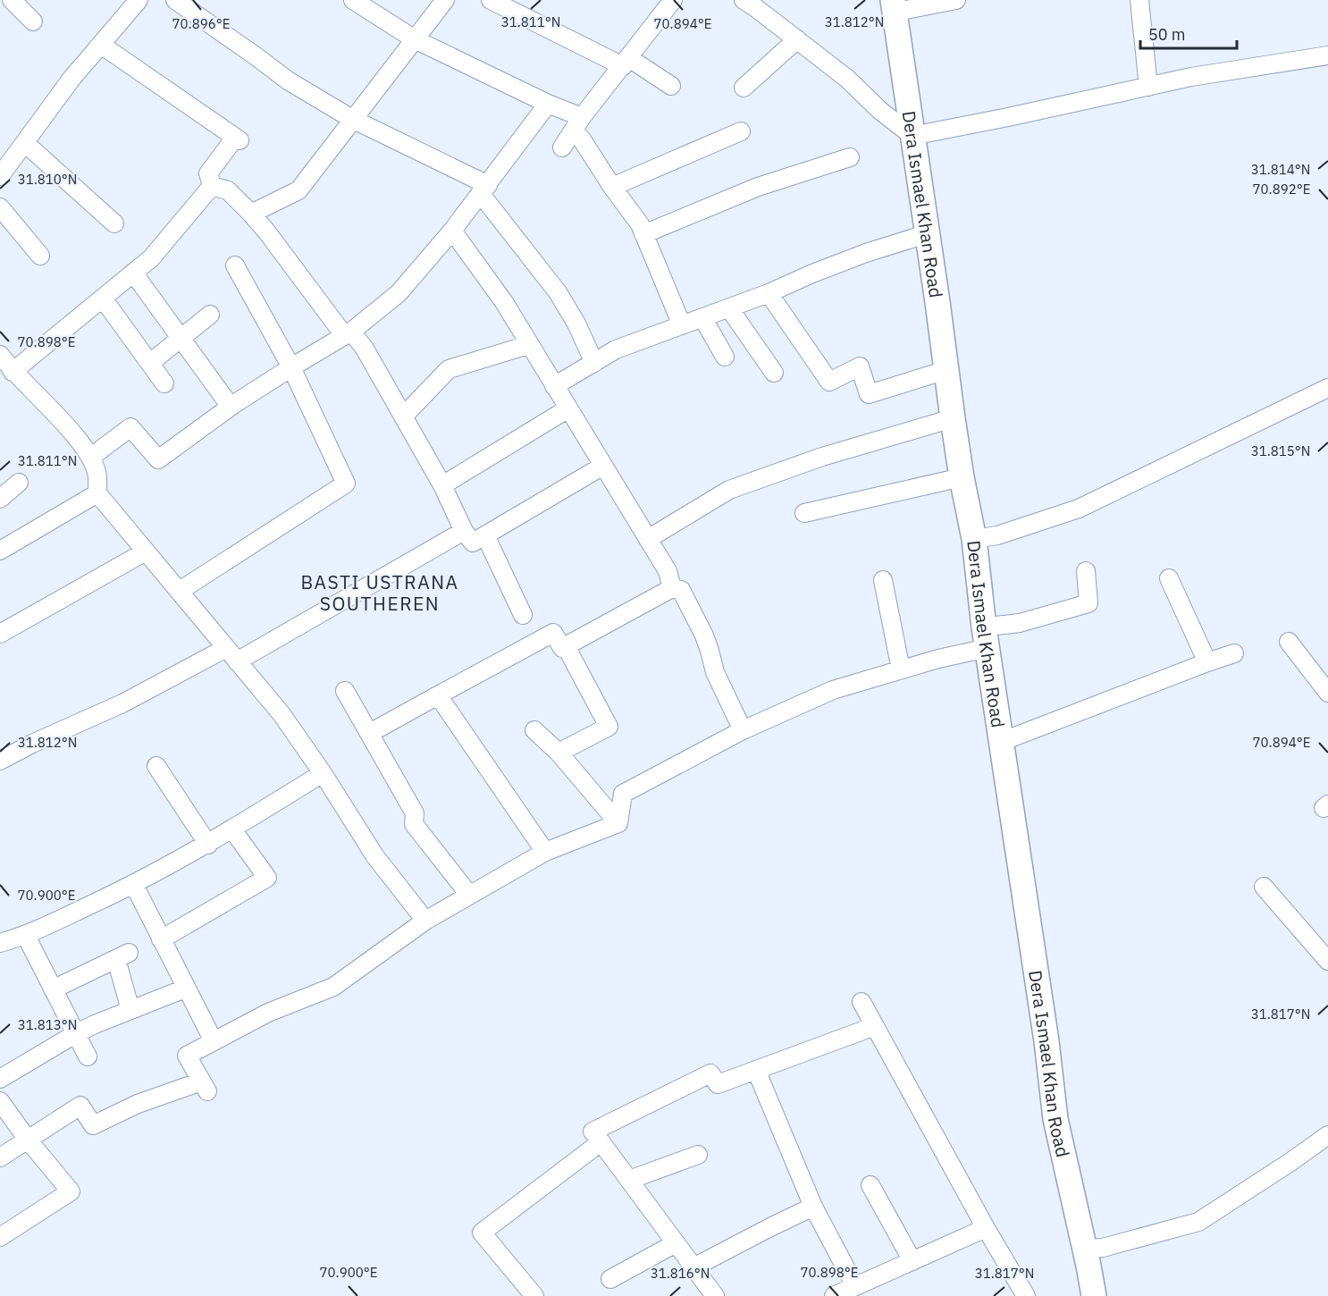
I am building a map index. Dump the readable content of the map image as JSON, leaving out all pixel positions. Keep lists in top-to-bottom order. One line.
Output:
{"streets":{"highway":["Dera Ismael Khan Road"]},"districts":["BASTI USTRANA SOUTHEREN"],"scale_bar":"50 m","coordinates":["31.811°N","31.812°N","70.896°E","70.894°E","31.814°N","31.810°N","70.892°E","70.898°E","31.815°N","70.900°E","31.817°N","31.813°N","31.816°N"]}
